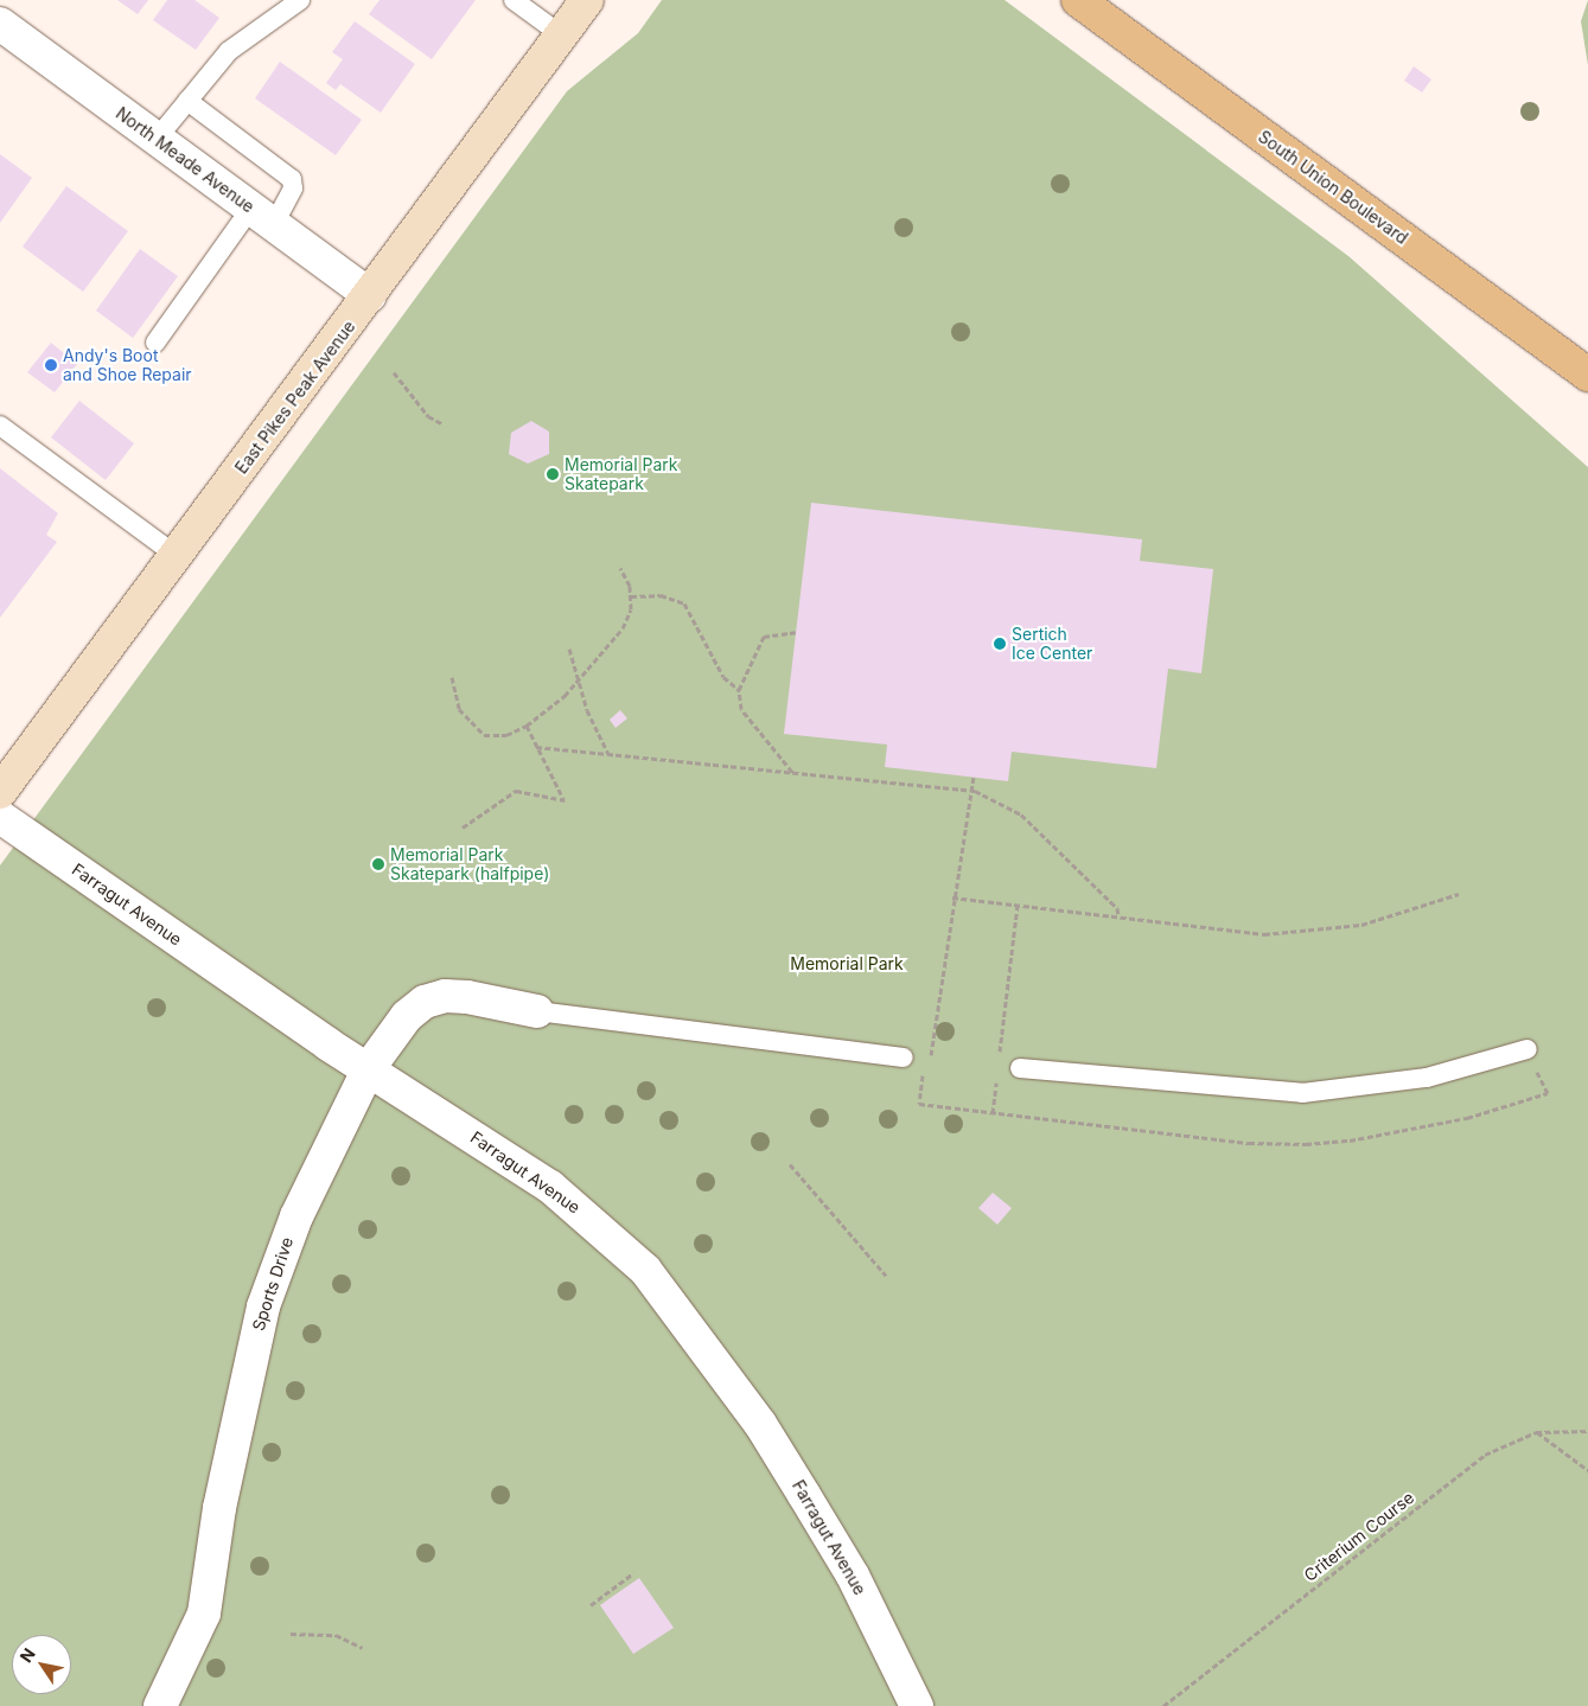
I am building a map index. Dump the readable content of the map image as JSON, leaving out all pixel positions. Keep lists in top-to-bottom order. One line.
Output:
{"streets":{"main road":["South Union Boulevard","East Pikes Peak Avenue"],"street":["North Meade Avenue","Farragut Avenue","Sports Drive"],"path":["Criterium Course"]},"crossings":[["North Meade Avenue","East Pikes Peak Avenue"],["Farragut Avenue","Sports Drive"]],"parks":["Memorial Park"],"places":["Andy's Boot and Shoe Repair","Memorial Park Skatepark","Sertich Ice Center","Memorial Park Skatepark (halfpipe)"],"north":"top left"}
